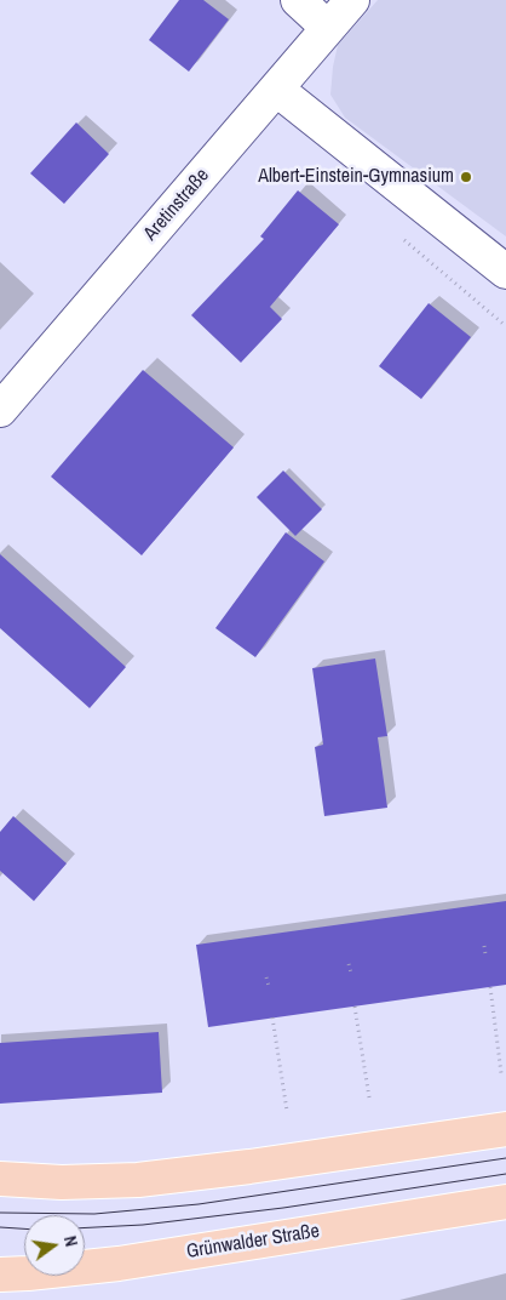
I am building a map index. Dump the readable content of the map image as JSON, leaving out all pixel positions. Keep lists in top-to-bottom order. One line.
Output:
{"streets":{"main road":["Grünwalder Straße"],"street":["Aretinstraße"]},"places":["Albert-Einstein-Gymnasium"],"north":"right"}
